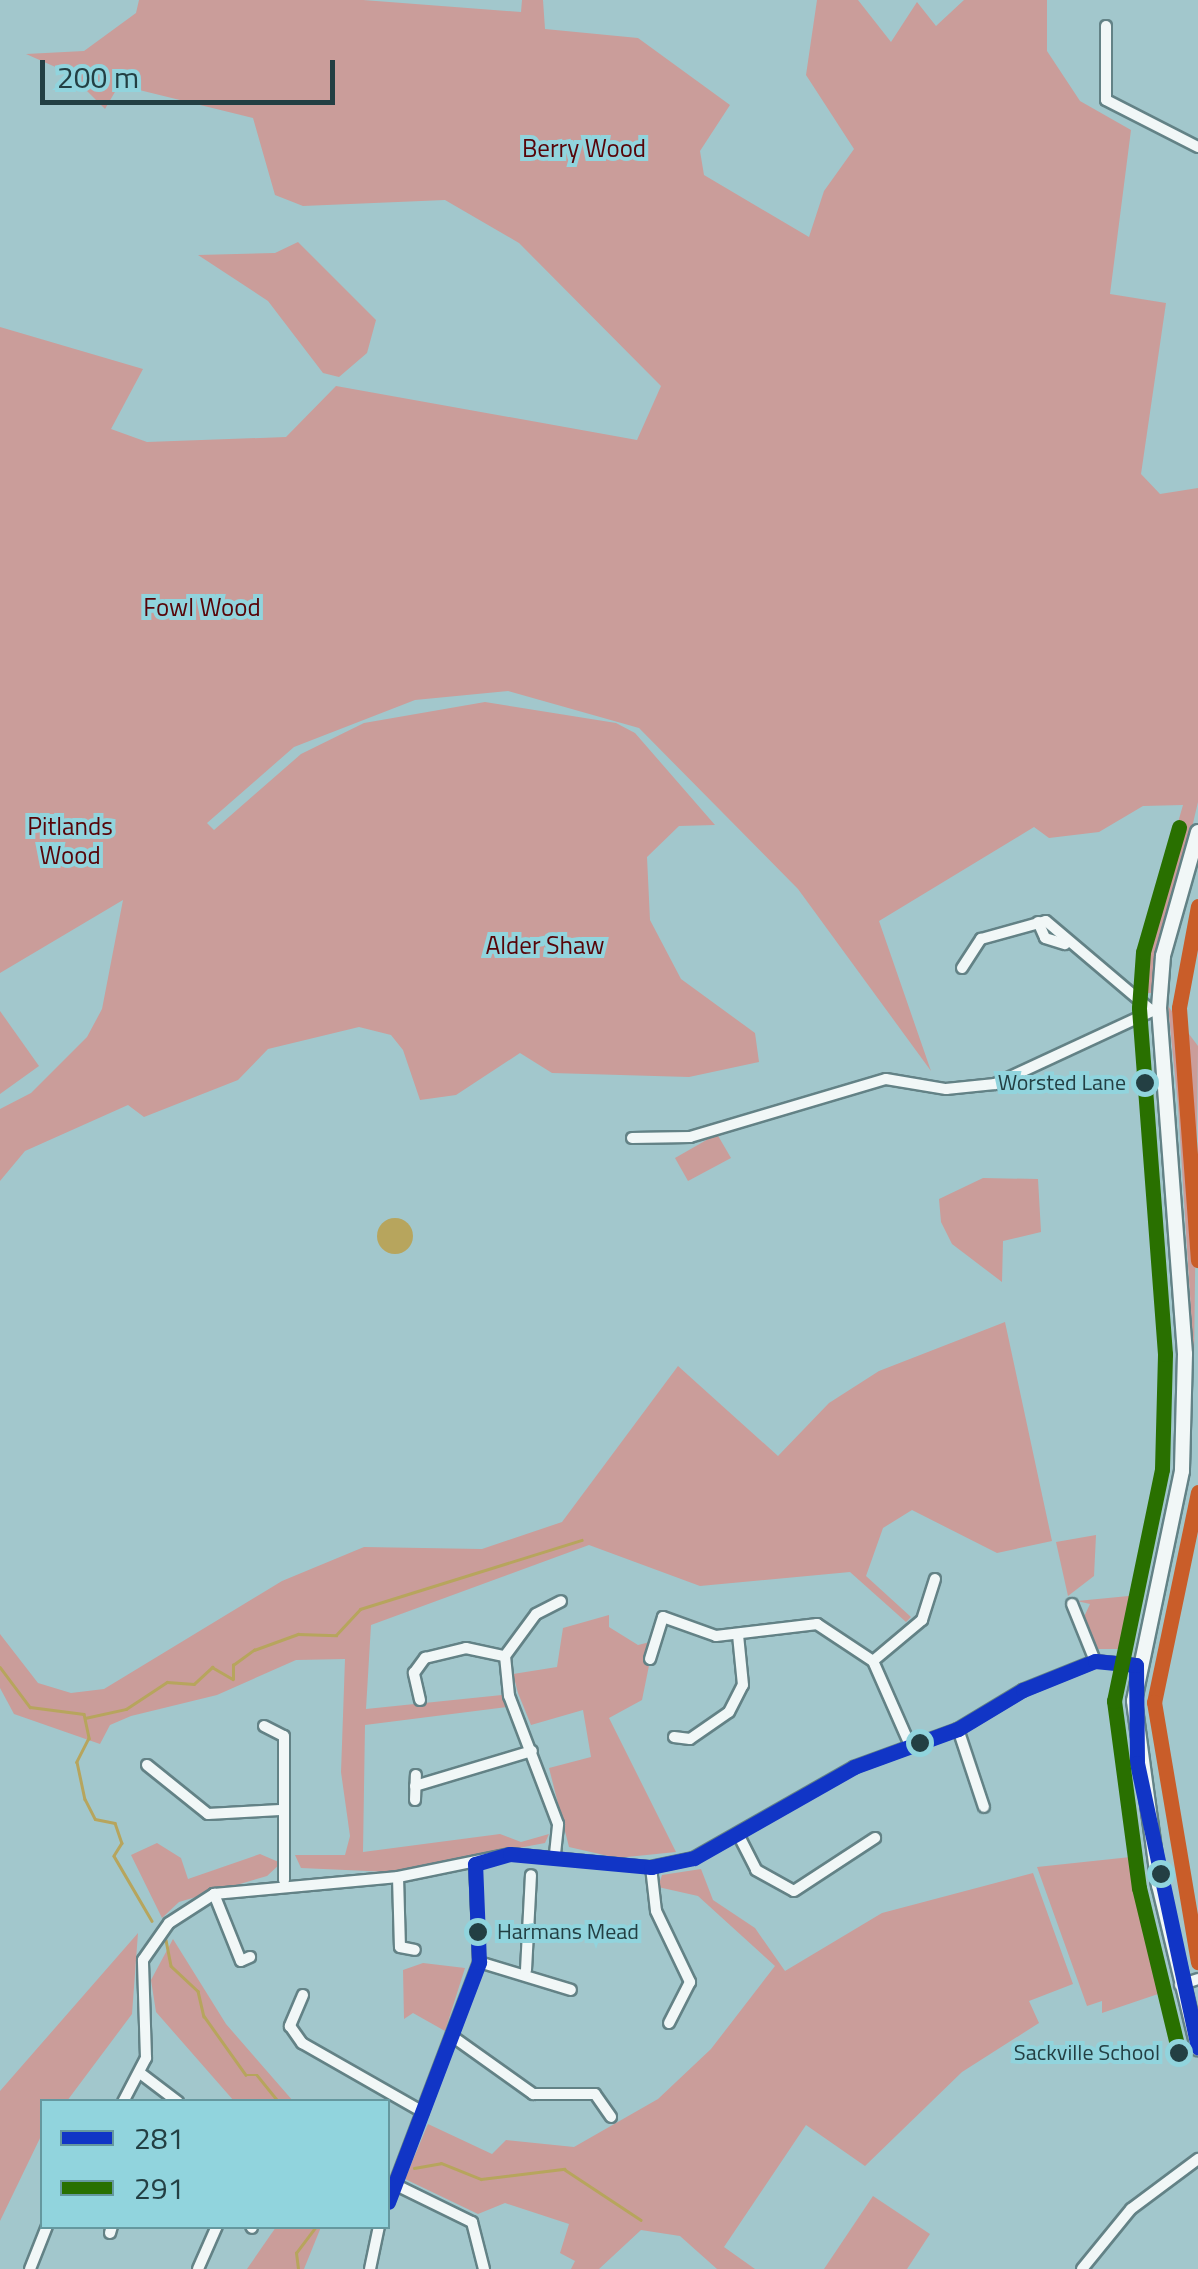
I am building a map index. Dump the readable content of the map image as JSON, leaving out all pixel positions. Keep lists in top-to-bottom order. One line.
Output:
{"parks":["Berry Wood","Fowl Wood","Pitlands Wood","Alder Shaw"],"places":["Worsted Lane","Harmans Mead","Sackville School"],"lines":["transit line 291","transit line 281"],"legend":["281","291"],"scale_bar":"200 m"}
